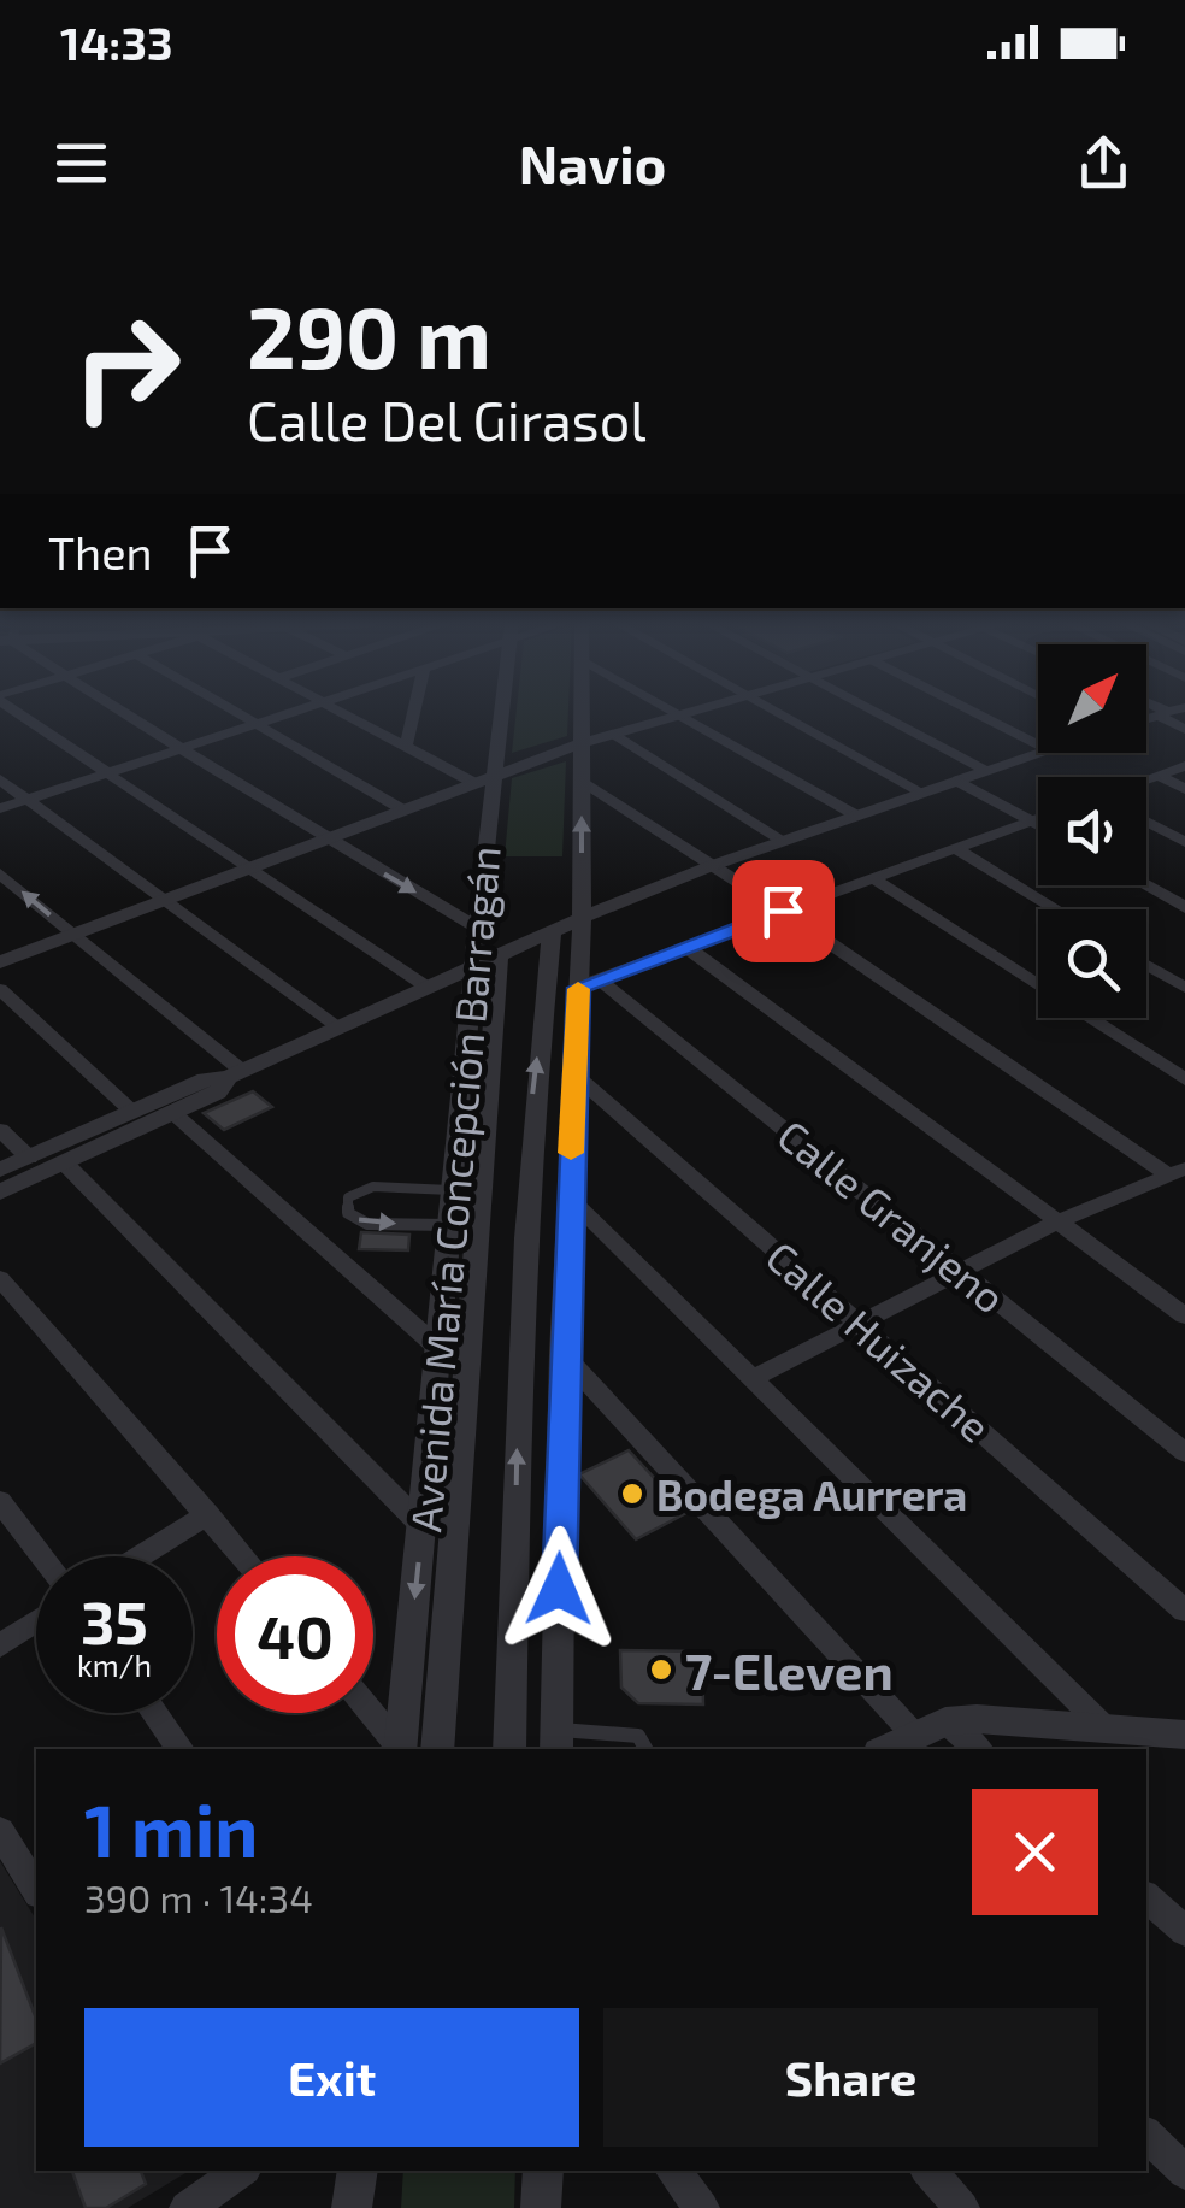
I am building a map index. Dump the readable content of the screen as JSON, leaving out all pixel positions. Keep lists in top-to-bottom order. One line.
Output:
{"streets":{"street":["Avenida María Concepción Barragán","Calle Granjeno","Calle Huizache"]},"places":["Bodega Aurrera","7-Eleven"],"north":"top right","page":{"status":"14:33","header":"Navio","turn":["290 m","Calle Del Girasol"],"then":"Then","speed":"35 km/h","limit":"40","heading":["1 min","390 m · 14:34"],"buttons":["Exit","Share"]}}
